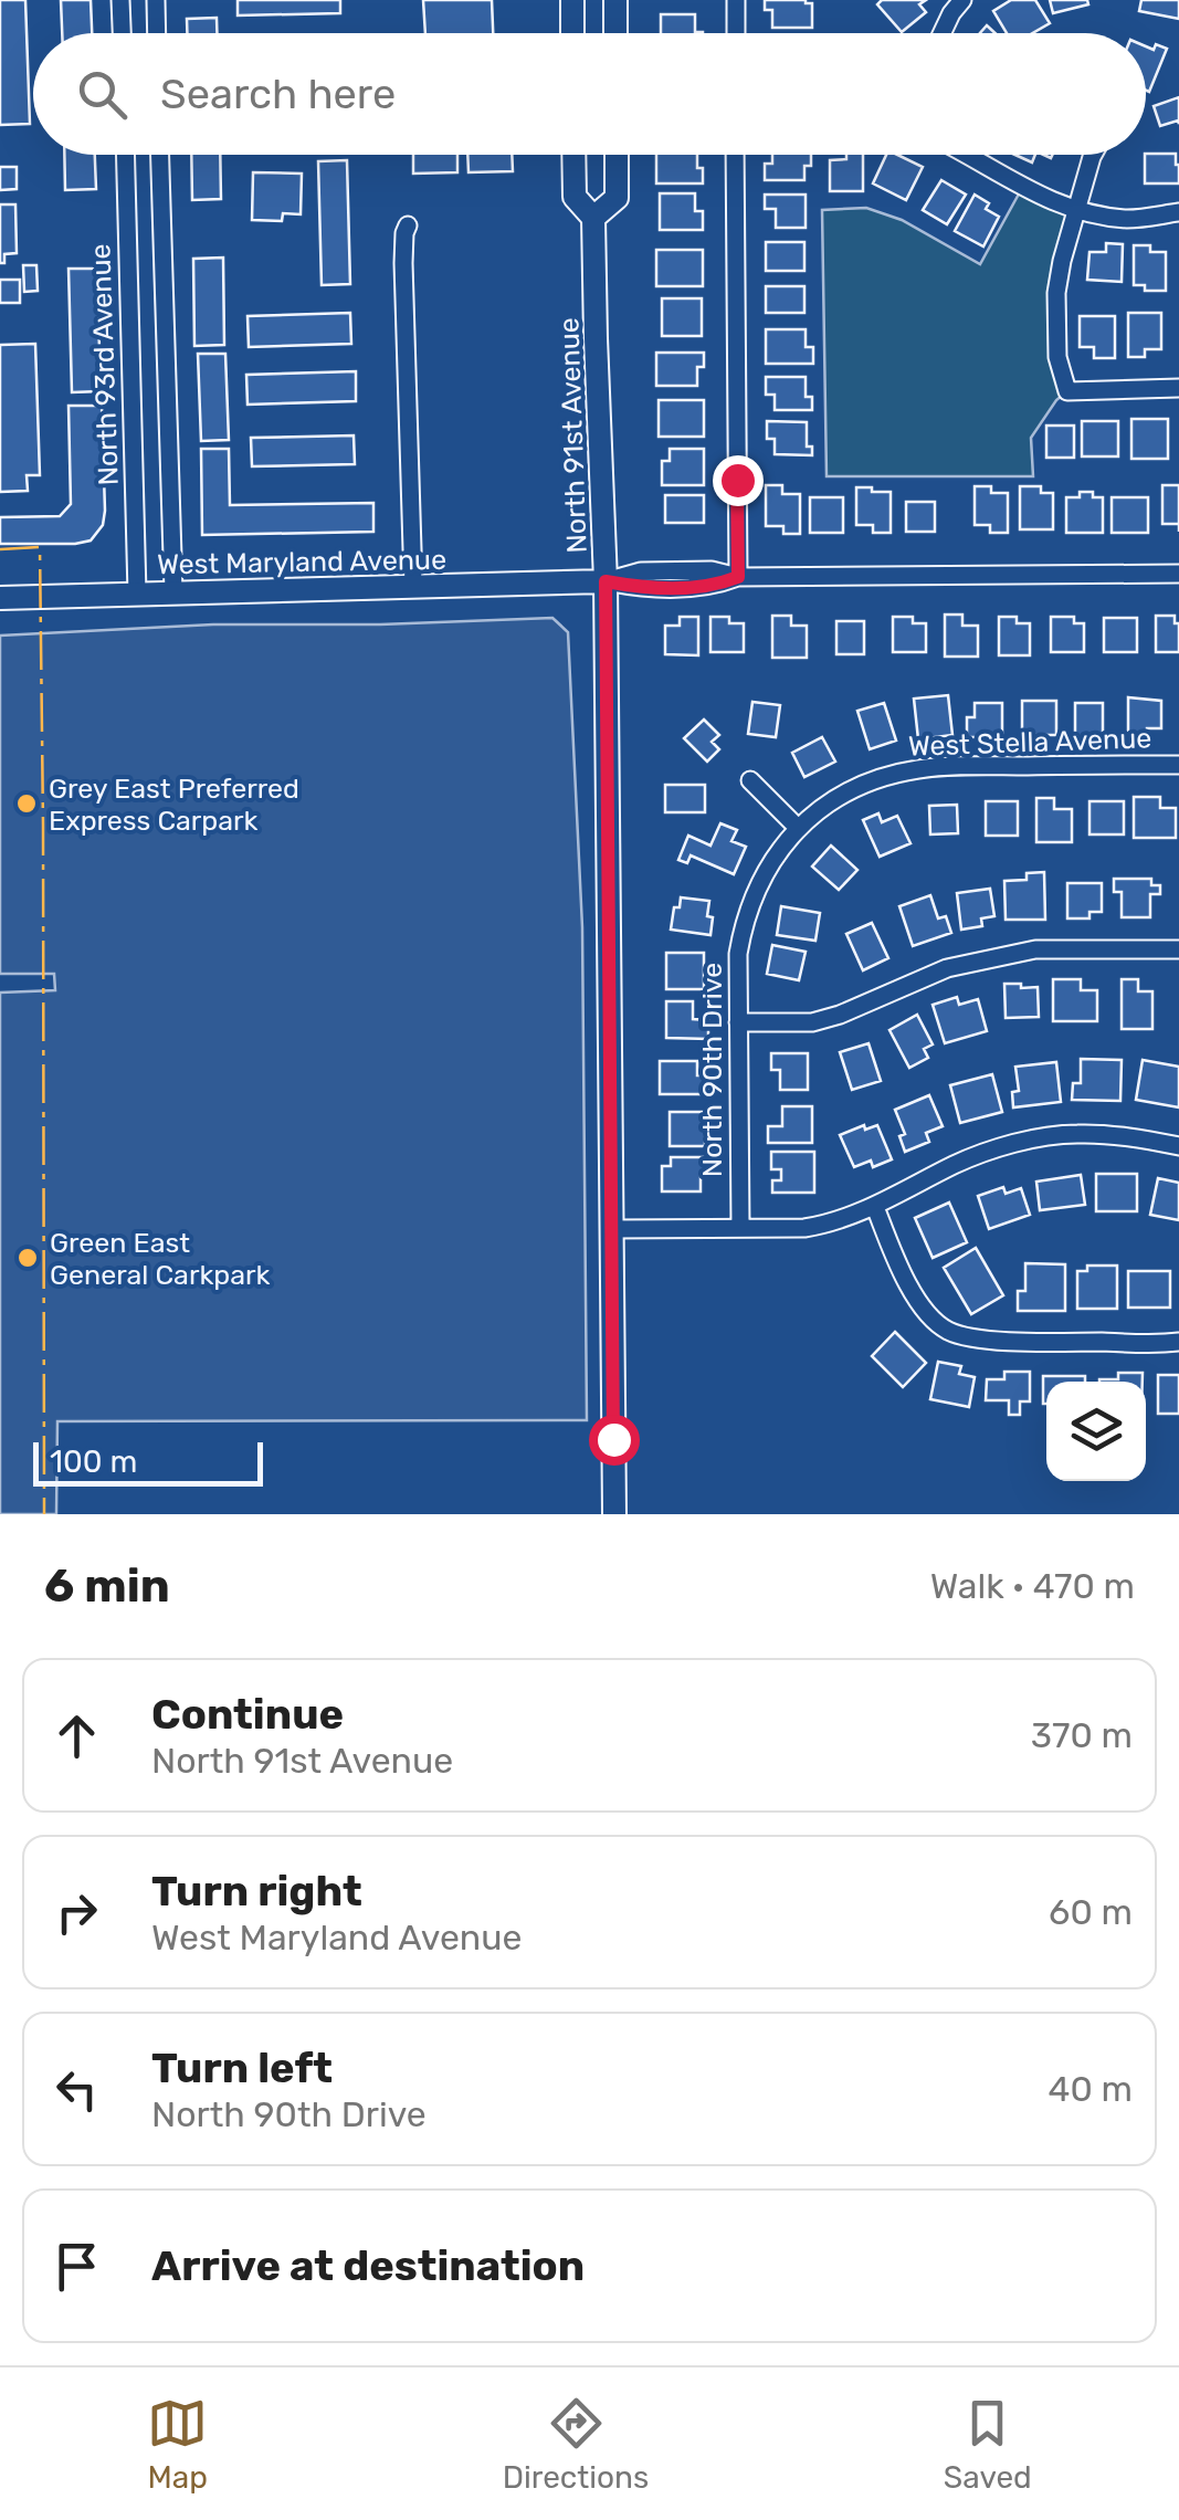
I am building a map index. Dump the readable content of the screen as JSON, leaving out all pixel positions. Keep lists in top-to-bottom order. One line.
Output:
{"streets":{"main road":["North 91st Avenue","West Maryland Avenue"],"street":["North 93rd Avenue","West Stella Avenue","North 90th Drive"]},"crossings":[["North 93rd Avenue","West Maryland Avenue"],["North 91st Avenue","West Maryland Avenue"],["West Stella Avenue","North 90th Drive"]],"places":["Grey East Preferred Express Carpark","Green East General Carkpark"],"scale_bar":"100 m","page":{"search":"Search here","scale":"100 m","heading":["6 min","Walk · 470 m"],"list":[["Continue","North 91st Avenue","370 m"],["Turn right","West Maryland Avenue","60 m"],["Turn left","North 90th Drive","40 m"],"Arrive at destination"],"nav":["Map","Directions","Saved"]}}
